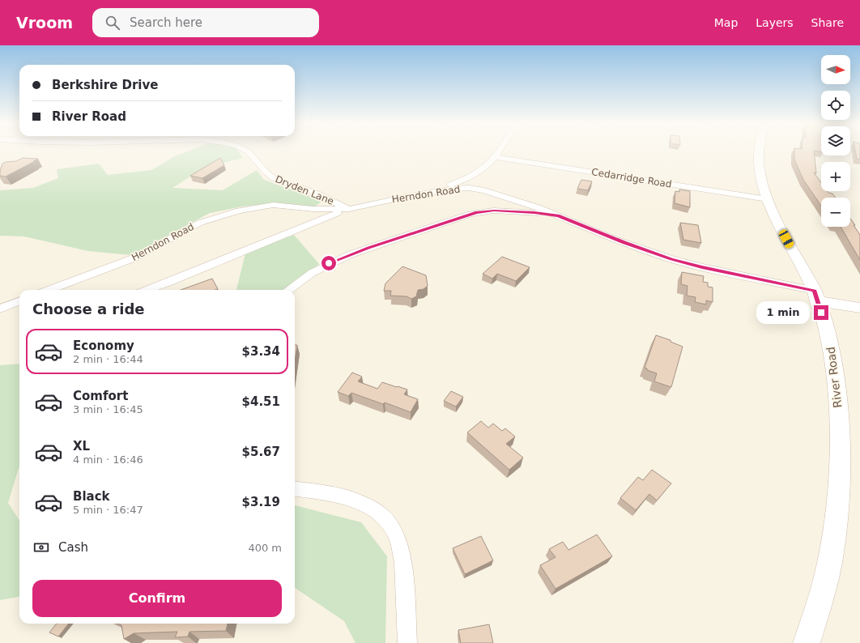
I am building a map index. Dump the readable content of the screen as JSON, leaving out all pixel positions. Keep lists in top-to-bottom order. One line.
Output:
{"streets":{"main road":["River Road"],"street":["Cedarridge Road","Dryden Lane","Herndon Road"]},"crossings":[["Cedarridge Road","River Road"],["Dryden Lane","Herndon Road"],["Herndon Road","River Road"]],"north":"right","page":{"header":"Vroom","search":"Search here","nav":["Map","Layers","Share"],"map_buttons":["+","−"],"banner":["Berkshire Drive","River Road"],"heading":"Choose a ride","bubble":"1 min","list":[{"name":"Economy","note":"2 min · 16:44","value":"$3.34"},{"name":"Comfort","note":"3 min · 16:45","value":"$4.51"},{"name":"XL","note":"4 min · 16:46","value":"$5.67"},{"name":"Black","note":"5 min · 16:47","value":"$3.19"}],"pay":["Cash","400 m"],"buttons":"Confirm"}}
